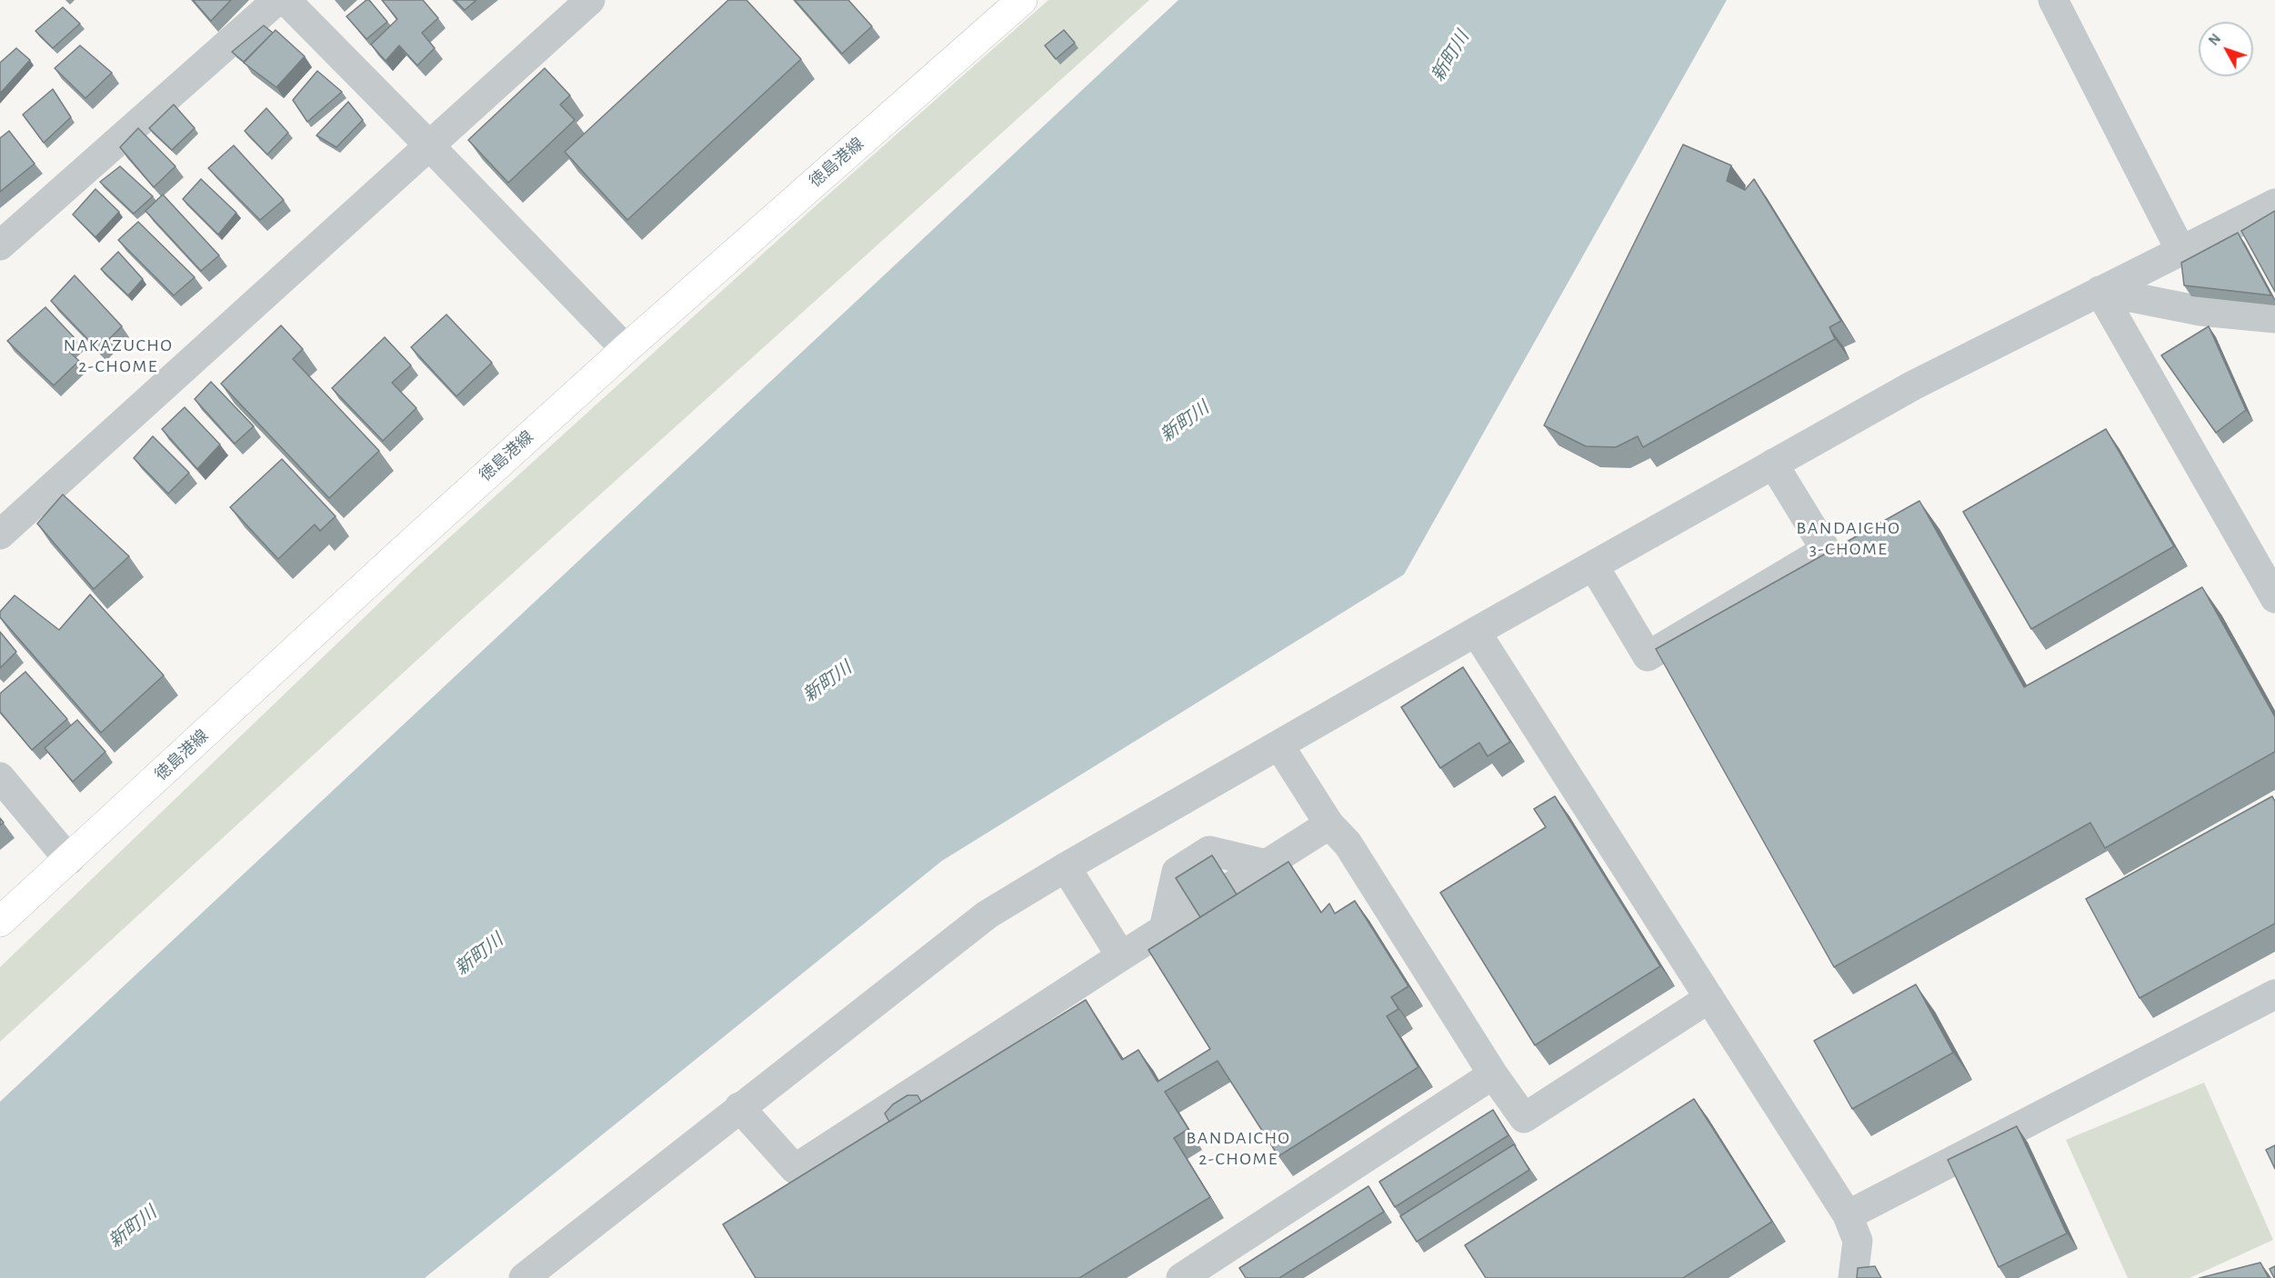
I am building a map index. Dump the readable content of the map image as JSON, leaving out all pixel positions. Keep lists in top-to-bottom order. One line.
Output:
{"streets":{"main road":["徳島港線"]},"districts":["NAKAZUCHO 2-CHOME","BANDAICHO 3-CHOME","BANDAICHO 2-CHOME"],"water":["新町川"],"north":"top left"}
